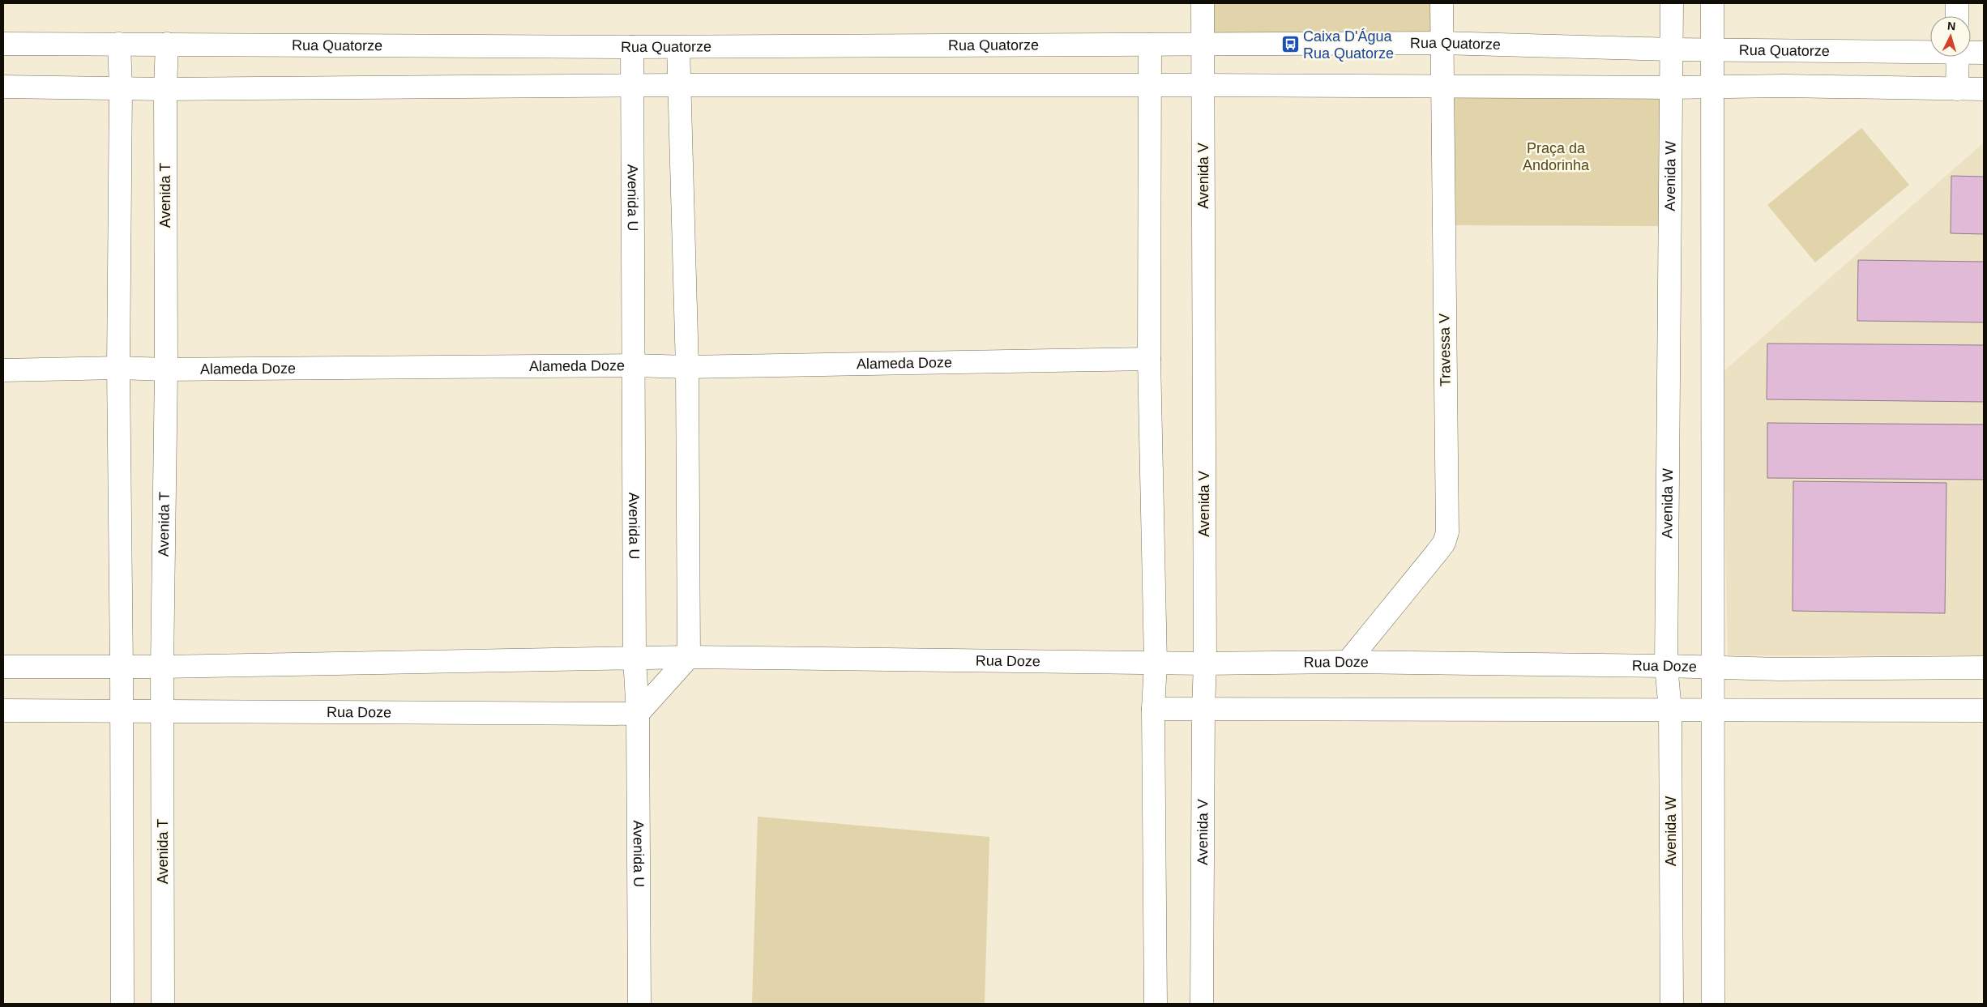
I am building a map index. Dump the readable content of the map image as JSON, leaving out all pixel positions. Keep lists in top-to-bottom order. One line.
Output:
{"streets":{"street":["Rua Quatorze","Avenida V","Avenida W","Avenida T","Avenida U","Travessa V","Alameda Doze","Rua Doze"]},"crossings":[["Rua Quatorze","Avenida V"],["Rua Quatorze","Avenida W"],["Rua Quatorze","Avenida T"],["Rua Quatorze","Avenida U"],["Rua Quatorze","Travessa V"],["Avenida V","Rua Doze"],["Avenida W","Rua Doze"],["Avenida T","Alameda Doze"],["Avenida T","Rua Doze"],["Avenida U","Alameda Doze"],["Avenida U","Rua Doze"],["Travessa V","Rua Doze"]],"parks":["Praça da Andorinha"],"places":{"bus stop":["Caixa D'Água Rua Quatorze"]},"north":"top"}
